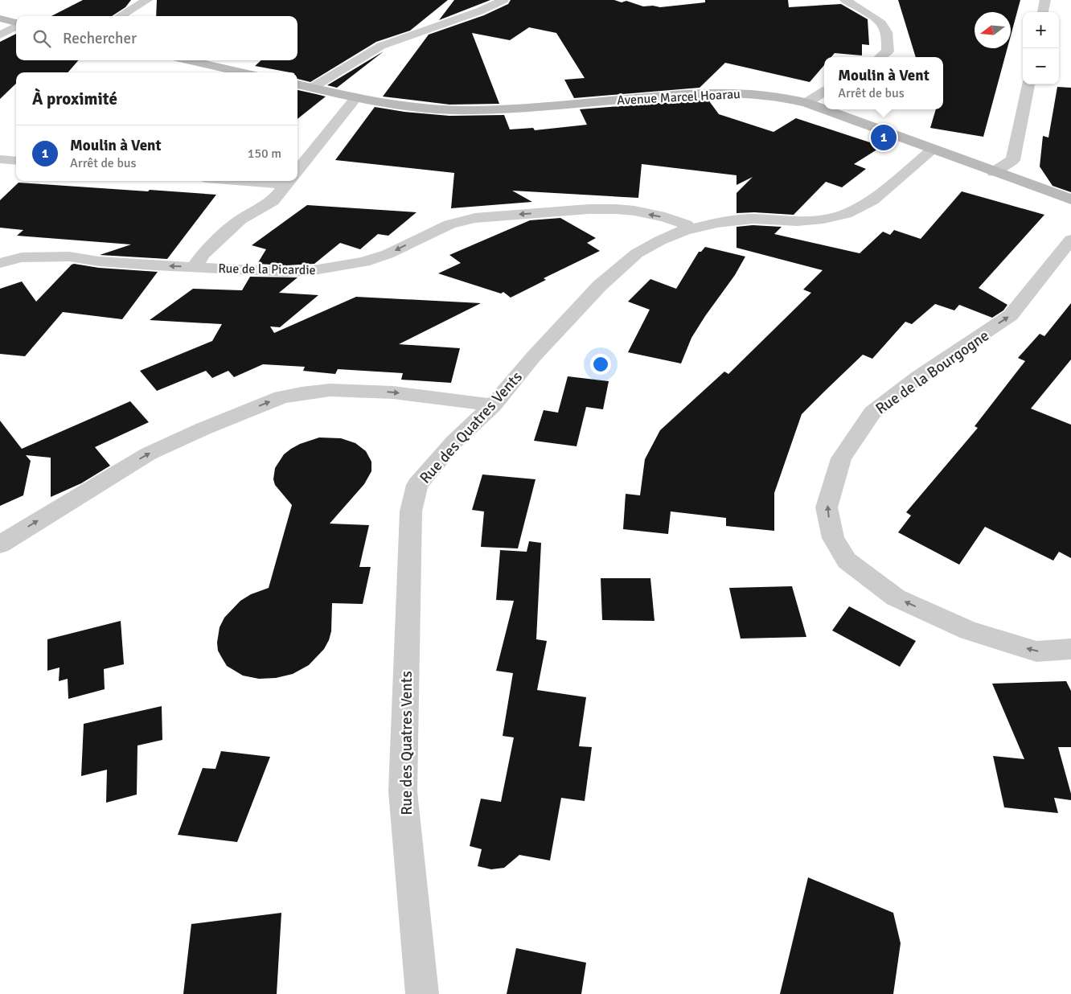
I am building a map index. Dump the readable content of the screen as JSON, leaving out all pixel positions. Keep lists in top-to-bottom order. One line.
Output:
{"streets":{"main road":["Avenue Marcel Hoarau"],"street":["Rue de la Picardie","Rue de la Bourgogne","Rue des Quatres Vents"]},"crossings":[["Avenue Marcel Hoarau","Rue des Quatres Vents"],["Rue de la Picardie","Rue des Quatres Vents"]],"north":"left","page":{"map_buttons":["+","−"],"search":"Rechercher","popup":["Moulin à Vent","Arrêt de bus"],"heading":"À proximité","pins":"1","list":[{"mark":"1","name":"Moulin à Vent","note":"Arrêt de bus","value":"150 m"}]}}
